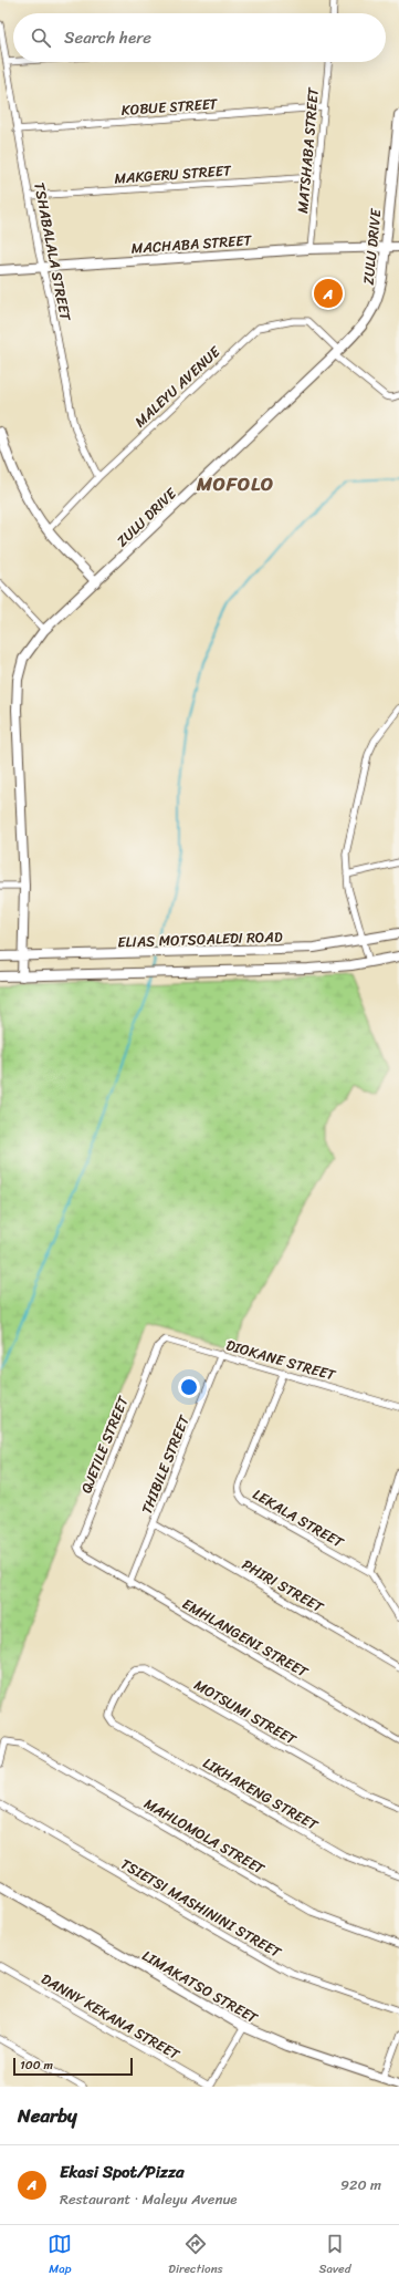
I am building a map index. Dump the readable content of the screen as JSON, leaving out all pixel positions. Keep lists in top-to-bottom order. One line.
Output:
{"streets":{"main road":["MACHABA STREET","ZULU DRIVE","ELIAS MOTSOALEDI ROAD","LIMAKATSO STREET"],"street":["KOBUE STREET","MATSHABA STREET","MAKGERU STREET","TSHABALALA STREET","MALEYU AVENUE","DIOKANE STREET","QJETILE STREET","THIBILE STREET","LEKALA STREET","PHIRI STREET","EMHLANGENI STREET","MOTSUMI STREET","LIKHAKENG STREET","MAHLOMOLA STREET","TSIETSI MASHININI STREET","DANNY KEKANA STREET"]},"crossings":[["KOBUE STREET","MATSHABA STREET"],["KOBUE STREET","TSHABALALA STREET"],["MATSHABA STREET","MAKGERU STREET"],["MATSHABA STREET","MACHABA STREET"],["MAKGERU STREET","TSHABALALA STREET"],["MACHABA STREET","ZULU DRIVE"],["MACHABA STREET","TSHABALALA STREET"],["ZULU DRIVE","MALEYU AVENUE"],["ZULU DRIVE","ELIAS MOTSOALEDI ROAD"],["TSHABALALA STREET","MALEYU AVENUE"],["DIOKANE STREET","QJETILE STREET"],["DIOKANE STREET","THIBILE STREET"],["DIOKANE STREET","LEKALA STREET"],["QJETILE STREET","EMHLANGENI STREET"],["THIBILE STREET","PHIRI STREET"],["THIBILE STREET","EMHLANGENI STREET"],["MOTSUMI STREET","LIKHAKENG STREET"]],"districts":["MOFOLO"],"scale_bar":"100 m","page":{"search":"Search here","pins":"A","scale":"100 m","heading":"Nearby","list":[{"mark":"A","name":"Ekasi Spot/Pizza","note":"Restaurant · Maleyu Avenue","value":"920 m"}],"nav":["Map","Directions","Saved"]}}
